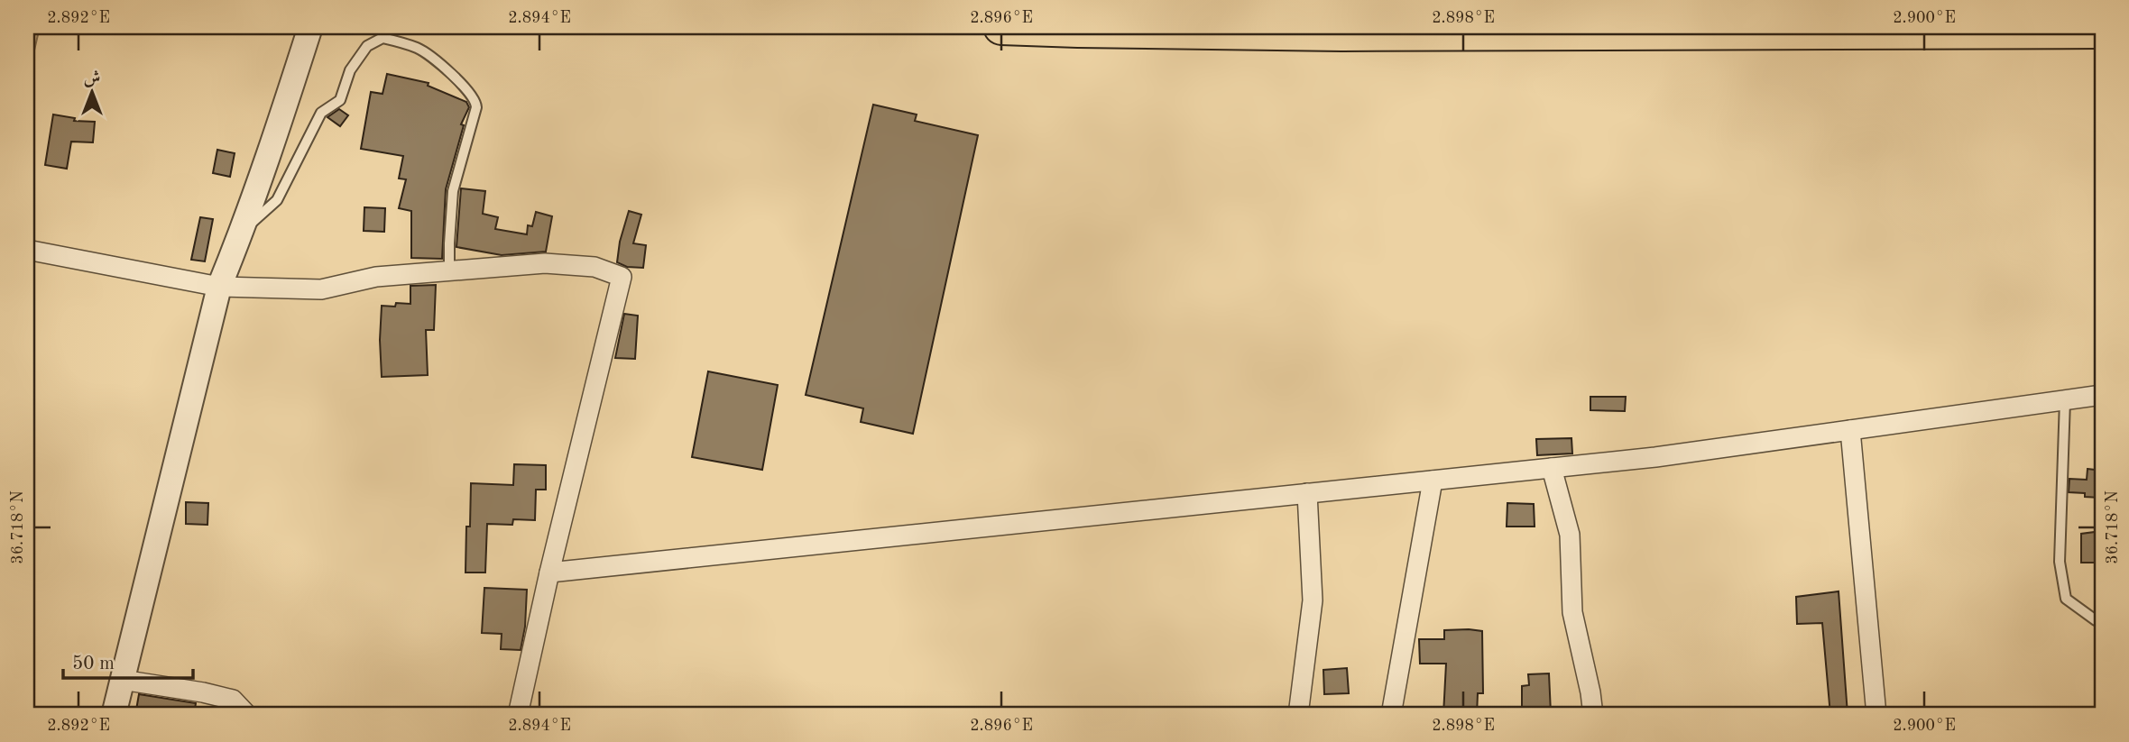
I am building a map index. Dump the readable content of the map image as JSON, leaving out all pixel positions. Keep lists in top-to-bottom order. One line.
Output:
{"scale_bar":"50 m","north":"top","coordinates":["2.892°E","2.894°E","2.896°E","2.898°E","2.900°E","36.718°N"]}
